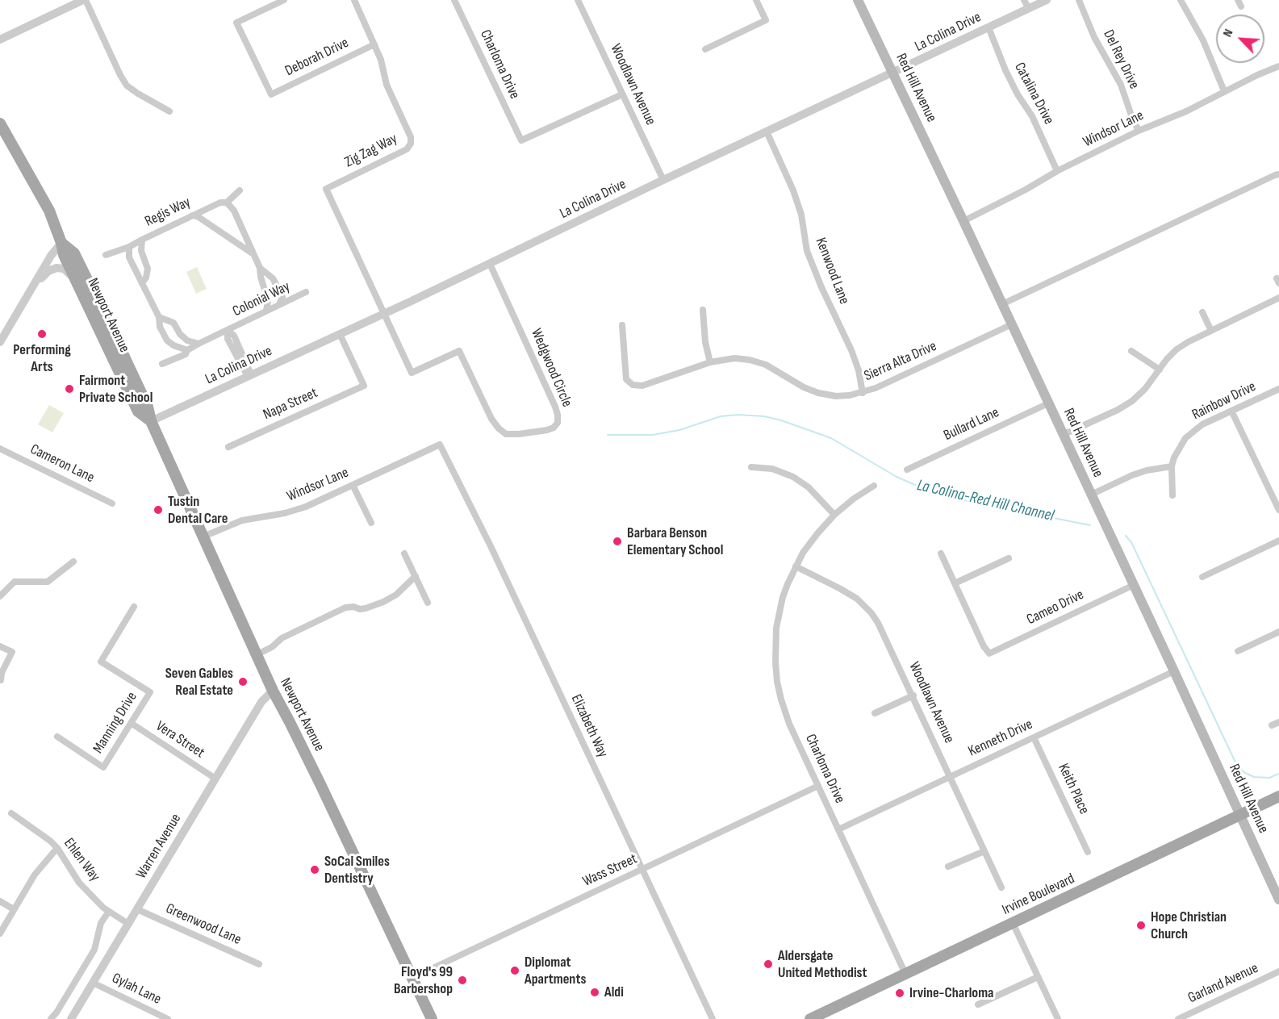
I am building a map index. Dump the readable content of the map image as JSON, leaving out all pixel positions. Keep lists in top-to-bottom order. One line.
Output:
{"streets":{"main road":["Red Hill Avenue","Newport Avenue","Irvine Boulevard"],"street":["La Colina Drive","Deborah Drive","Del Rey Drive","Charloma Drive","Woodlawn Avenue","Catalina Drive","Windsor Lane","Zig Zag Way","Regis Way","Kenwood Lane","Colonial Way","Sierra Alta Drive","Wedgwood Circle","Rainbow Drive","Napa Street","Bullard Lane","Cameron Lane","Cameo Drive","Manning Drive","Elizabeth Way","Kenneth Drive","Vera Street","Keith Place","Warren Avenue","Ehlen Way","Wass Street","Greenwood Lane","Garland Avenue","Gylah Lane"]},"crossings":[["La Colina Drive","Woodlawn Avenue"],["La Colina Drive","Red Hill Avenue"],["La Colina Drive","Catalina Drive"],["La Colina Drive","Zig Zag Way"],["La Colina Drive","Kenwood Lane"],["La Colina Drive","Colonial Way"],["La Colina Drive","Newport Avenue"],["La Colina Drive","Wedgwood Circle"],["La Colina Drive","Napa Street"],["Deborah Drive","Zig Zag Way"],["Del Rey Drive","Windsor Lane"],["Charloma Drive","Woodlawn Avenue"],["Charloma Drive","Kenneth Drive"],["Charloma Drive","Wass Street"],["Charloma Drive","Irvine Boulevard"],["Woodlawn Avenue","Kenneth Drive"],["Red Hill Avenue","Windsor Lane"],["Red Hill Avenue","Sierra Alta Drive"],["Red Hill Avenue","Bullard Lane"],["Red Hill Avenue","Cameo Drive"],["Red Hill Avenue","Kenneth Drive"],["Red Hill Avenue","Irvine Boulevard"],["Catalina Drive","Windsor Lane"],["Windsor Lane","Newport Avenue"],["Windsor Lane","Elizabeth Way"],["Zig Zag Way","Wedgwood Circle"],["Regis Way","Colonial Way"],["Kenwood Lane","Sierra Alta Drive"],["Newport Avenue","Warren Avenue"],["Newport Avenue","Wass Street"],["Manning Drive","Vera Street"],["Elizabeth Way","Wass Street"],["Kenneth Drive","Keith Place"],["Vera Street","Warren Avenue"],["Warren Avenue","Ehlen Way"],["Warren Avenue","Greenwood Lane"],["Warren Avenue","Gylah Lane"]],"water":["La Colina-Red Hill Channel"],"places":["Performing Arts","Fairmont Private School","Tustin Dental Care","Barbara Benson Elementary School","Seven Gables Real Estate","SoCal Smiles Dentistry","Hope Christian Church","Aldersgate United Methodist","Diplomat Apartments","Floyd's 99 Barbershop","Aldi","Irvine-Charloma"],"north":"top left"}
